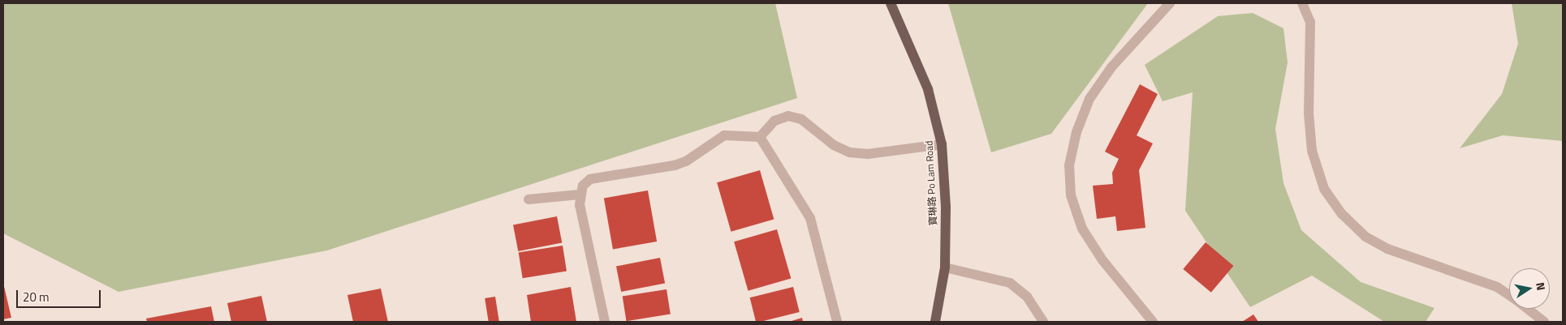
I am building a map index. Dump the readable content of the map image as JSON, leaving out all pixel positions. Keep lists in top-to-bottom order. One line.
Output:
{"streets":{"main road":["寶琳路 Po Lam Road"]},"scale_bar":"20 m","north":"right"}
